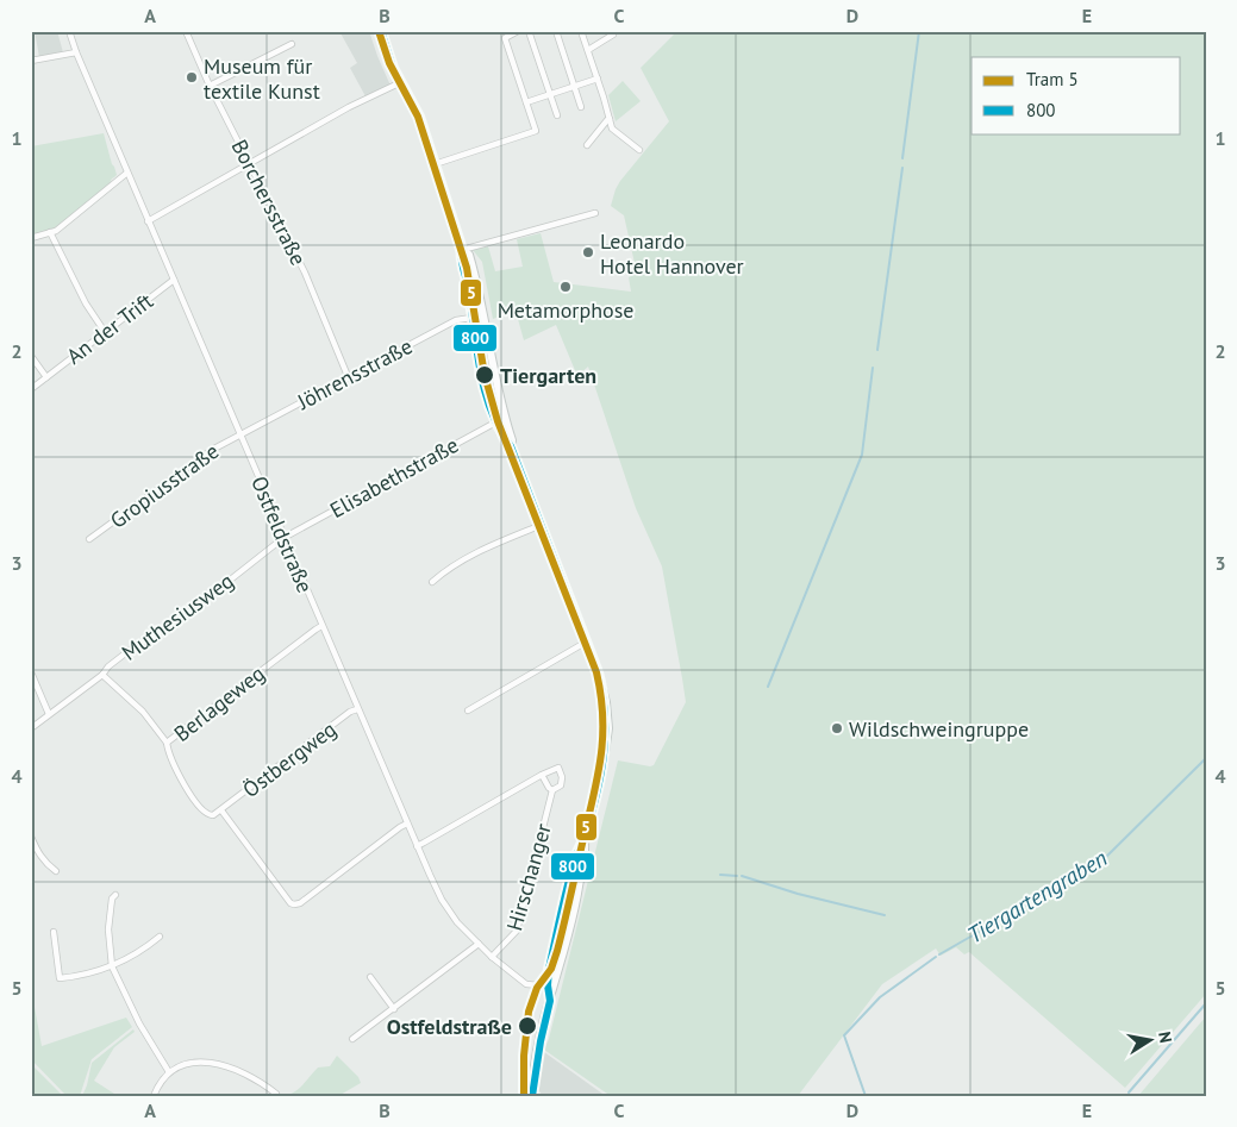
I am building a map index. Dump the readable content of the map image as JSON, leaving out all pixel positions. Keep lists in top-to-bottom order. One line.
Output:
{"streets":{"street":["Borchersstraße","An der Trift","Jöhrensstraße","Elisabethstraße","Gropiusstraße","Ostfeldstraße","Muthesiusweg","Berlageweg","Östbergweg","Hirschanger"]},"crossings":[["Borchersstraße","Jöhrensstraße"],["An der Trift","Ostfeldstraße"],["Jöhrensstraße","Gropiusstraße"],["Jöhrensstraße","Ostfeldstraße"],["Elisabethstraße","Ostfeldstraße"],["Elisabethstraße","Muthesiusweg"],["Gropiusstraße","Ostfeldstraße"],["Ostfeldstraße","Muthesiusweg"],["Ostfeldstraße","Berlageweg"],["Ostfeldstraße","Östbergweg"],["Ostfeldstraße","Hirschanger"],["Muthesiusweg","Berlageweg"],["Berlageweg","Östbergweg"]],"water":["Tiergartengraben"],"places":["Museum für textile Kunst","Leonardo Hotel Hannover","Metamorphose","Tiergarten","Wildschweingruppe","Ostfeldstraße"],"lines":["tram line 5","transit line 800"],"legend":["Tram 5","800"],"north":"right","grid":{"columns":["A","B","C","D","E"],"rows":["1","2","3","4","5"]}}
